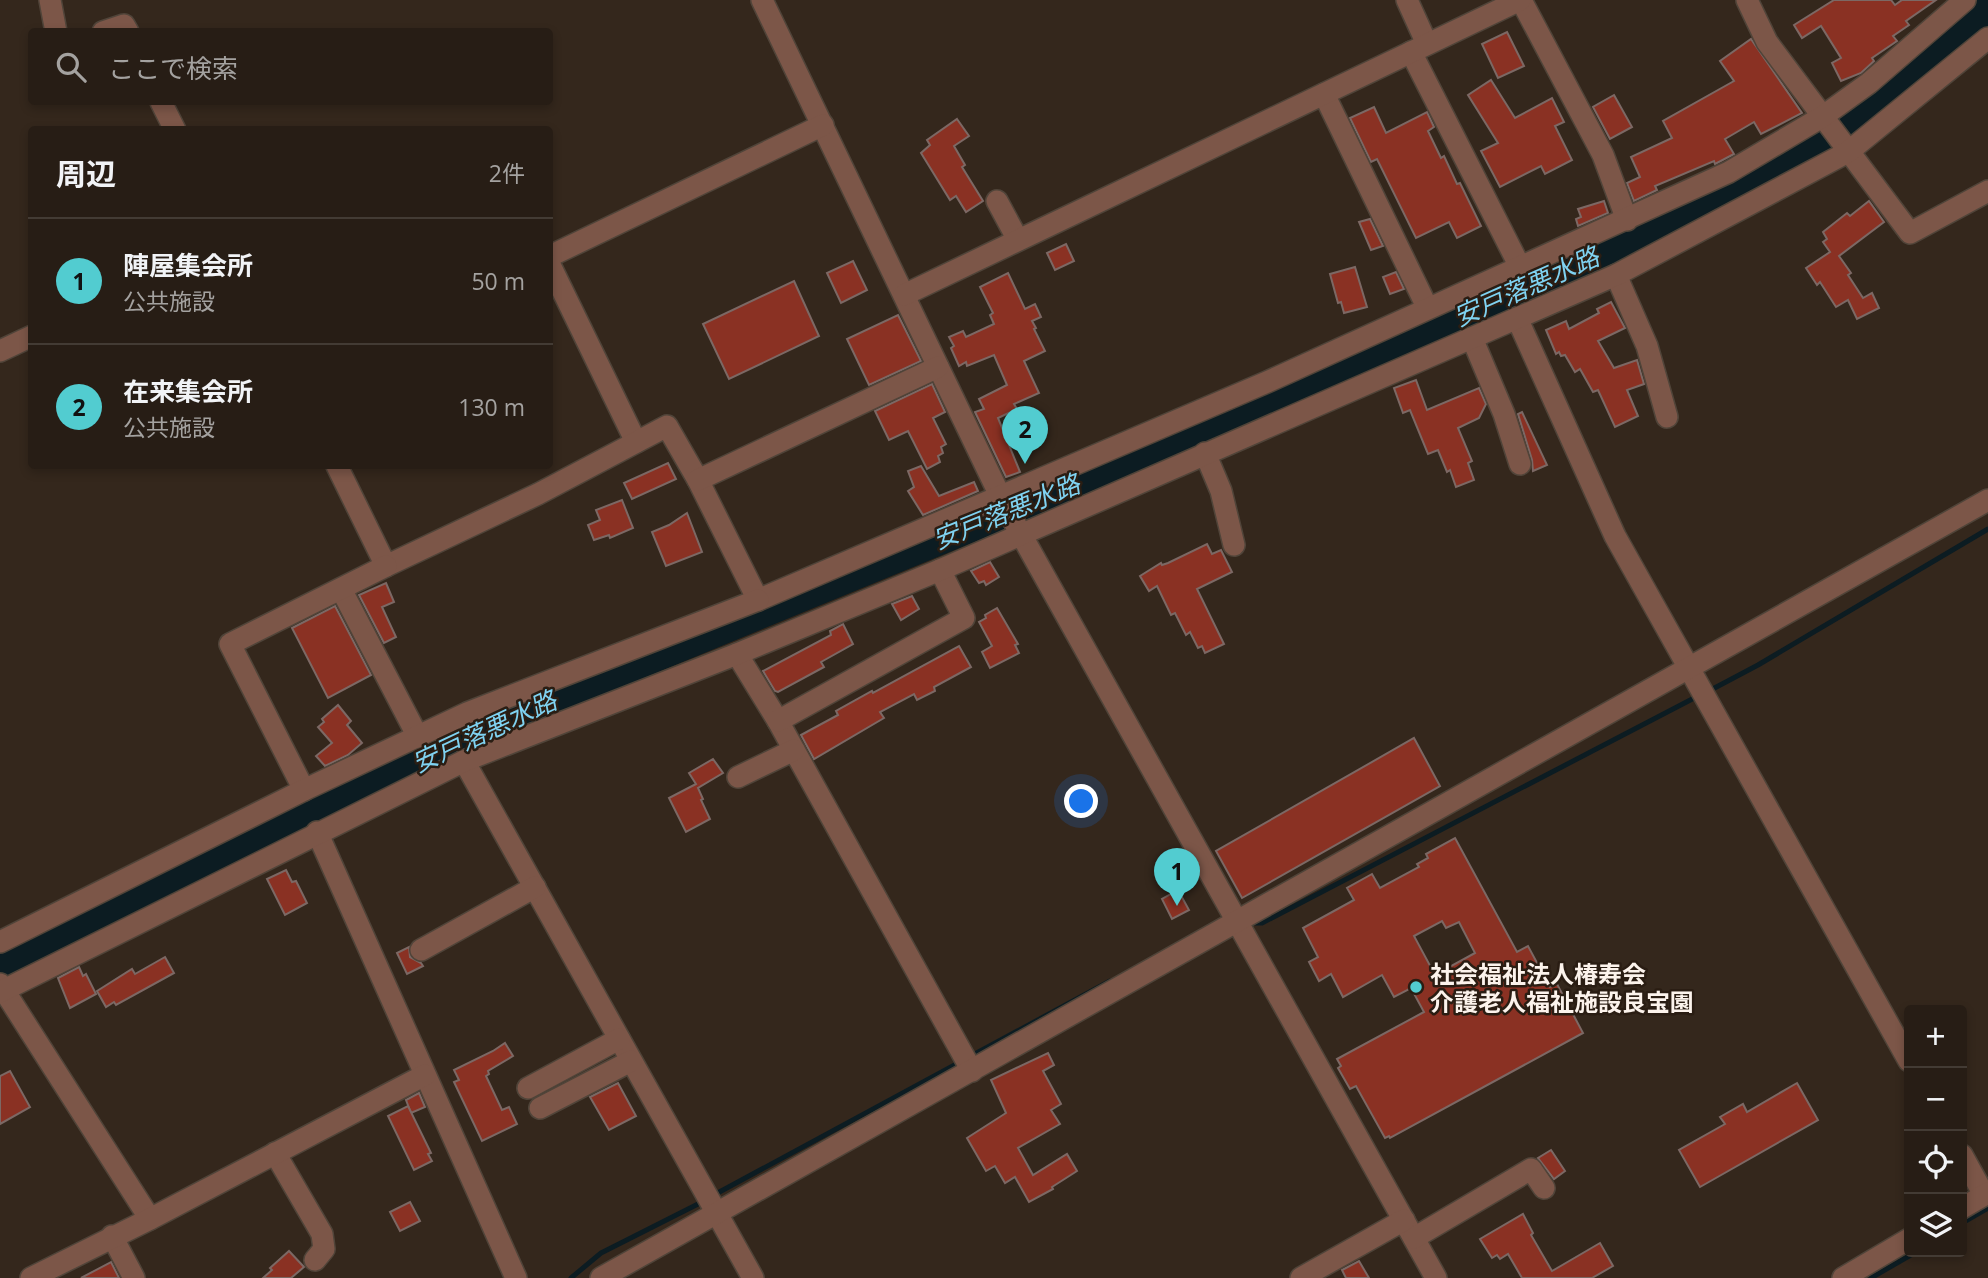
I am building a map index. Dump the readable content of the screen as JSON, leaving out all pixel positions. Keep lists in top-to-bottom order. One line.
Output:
{"water":["安戸落悪水路"],"places":["社会福祉法人椿寿会 介護老人福祉施設良宝園"],"page":{"search":"ここで検索","heading":["周辺","2件"],"list":[{"mark":"1","name":"陣屋集会所","note":"公共施設","value":"50 m"},{"mark":"2","name":"在来集会所","note":"公共施設","value":"130 m"}],"pins":["2","1"],"map_buttons":["+","−"]}}
